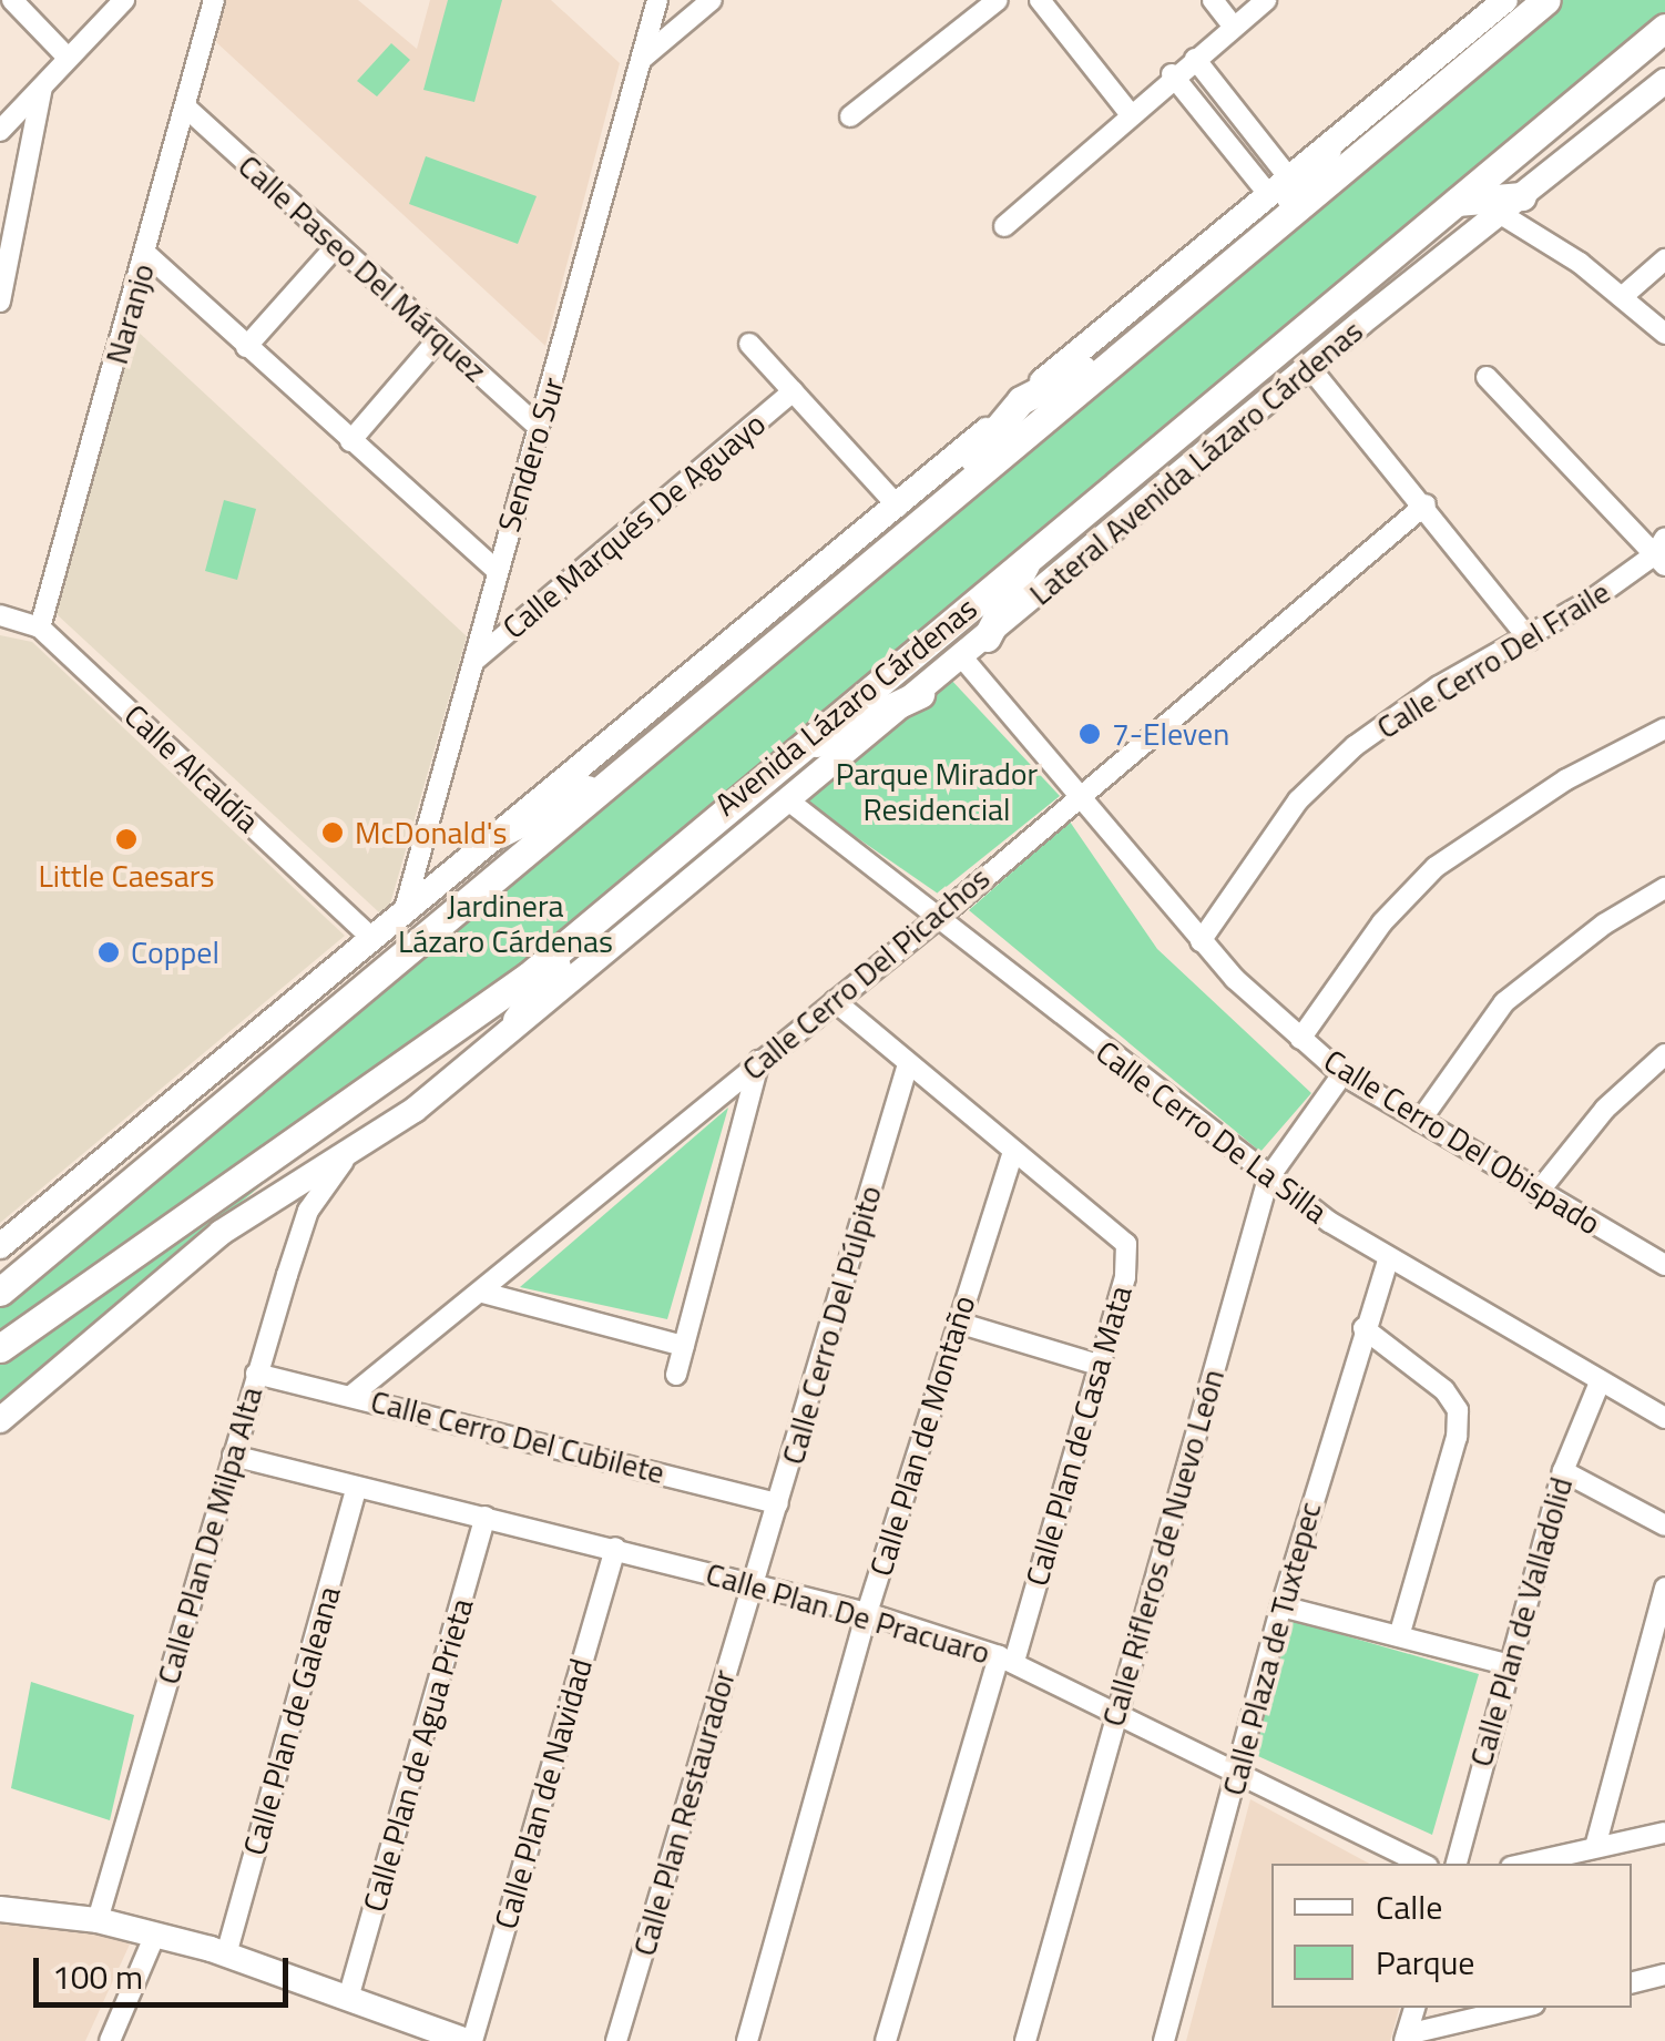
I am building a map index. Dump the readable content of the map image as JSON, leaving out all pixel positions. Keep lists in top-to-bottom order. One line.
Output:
{"streets":{"highway":["Avenida Lázaro Cárdenas"],"main road":["Lateral Avenida Lázaro Cárdenas"],"street":["Calle Paseo Del Márquez","Naranjo","Sendero Sur","Calle Marqués De Aguayo","Calle Cerro Del Fraile","Calle Alcaldía","Calle Cerro Del Picachos","Calle Cerro De La Silla","Calle Cerro Del Obispado","Calle Cerro Del Púlpito","Calle Plan de Montaño","Calle Plan de Casa Mata","Calle Cerro Del Cubilete","Calle Plan De Milpa Alta","Calle Rifleros de Nuevo León","Calle Plan De Pracuaro","Calle Plan de Valladolid","Calle Plaza de Tuxtepec","Calle Plan de Galeana","Calle Plan de Agua Prieta","Calle Plan de Navidad","Calle Plan Restaurador"]},"crossings":[["Calle Paseo Del Márquez","Naranjo"],["Calle Paseo Del Márquez","Sendero Sur"],["Naranjo","Calle Alcaldía"],["Sendero Sur","Calle Marqués De Aguayo"],["Lateral Avenida Lázaro Cárdenas","Calle Cerro De La Silla"],["Lateral Avenida Lázaro Cárdenas","Calle Cerro Del Obispado"],["Lateral Avenida Lázaro Cárdenas","Calle Plan De Milpa Alta"],["Calle Cerro Del Fraile","Calle Cerro Del Obispado"],["Calle Cerro Del Picachos","Calle Cerro De La Silla"],["Calle Cerro Del Picachos","Calle Cerro Del Obispado"],["Calle Cerro Del Picachos","Calle Cerro Del Cubilete"],["Calle Cerro De La Silla","Calle Rifleros de Nuevo León"],["Calle Cerro De La Silla","Calle Plan de Valladolid"],["Calle Cerro De La Silla","Calle Plaza de Tuxtepec"],["Calle Cerro Del Obispado","Calle Rifleros de Nuevo León"],["Calle Cerro Del Púlpito","Calle Cerro Del Cubilete"],["Calle Cerro Del Púlpito","Calle Plan De Pracuaro"],["Calle Cerro Del Púlpito","Calle Plan Restaurador"],["Calle Plan de Montaño","Calle Plan de Casa Mata"],["Calle Plan de Montaño","Calle Plan De Pracuaro"],["Calle Plan de Casa Mata","Calle Plan De Pracuaro"],["Calle Cerro Del Cubilete","Calle Plan De Milpa Alta"],["Calle Plan De Milpa Alta","Calle Plan De Pracuaro"],["Calle Rifleros de Nuevo León","Calle Plan De Pracuaro"],["Calle Plan De Pracuaro","Calle Plaza de Tuxtepec"],["Calle Plan De Pracuaro","Calle Plan de Galeana"],["Calle Plan De Pracuaro","Calle Plan de Agua Prieta"],["Calle Plan De Pracuaro","Calle Plan de Navidad"],["Calle Plan De Pracuaro","Calle Plan Restaurador"]],"parks":["Parque Mirador Residencial","Jardinera Lázaro Cárdenas"],"places":["7-Eleven","McDonald's","Little Caesars","Coppel"],"legend":["Calle","Parque"],"scale_bar":"100 m"}
